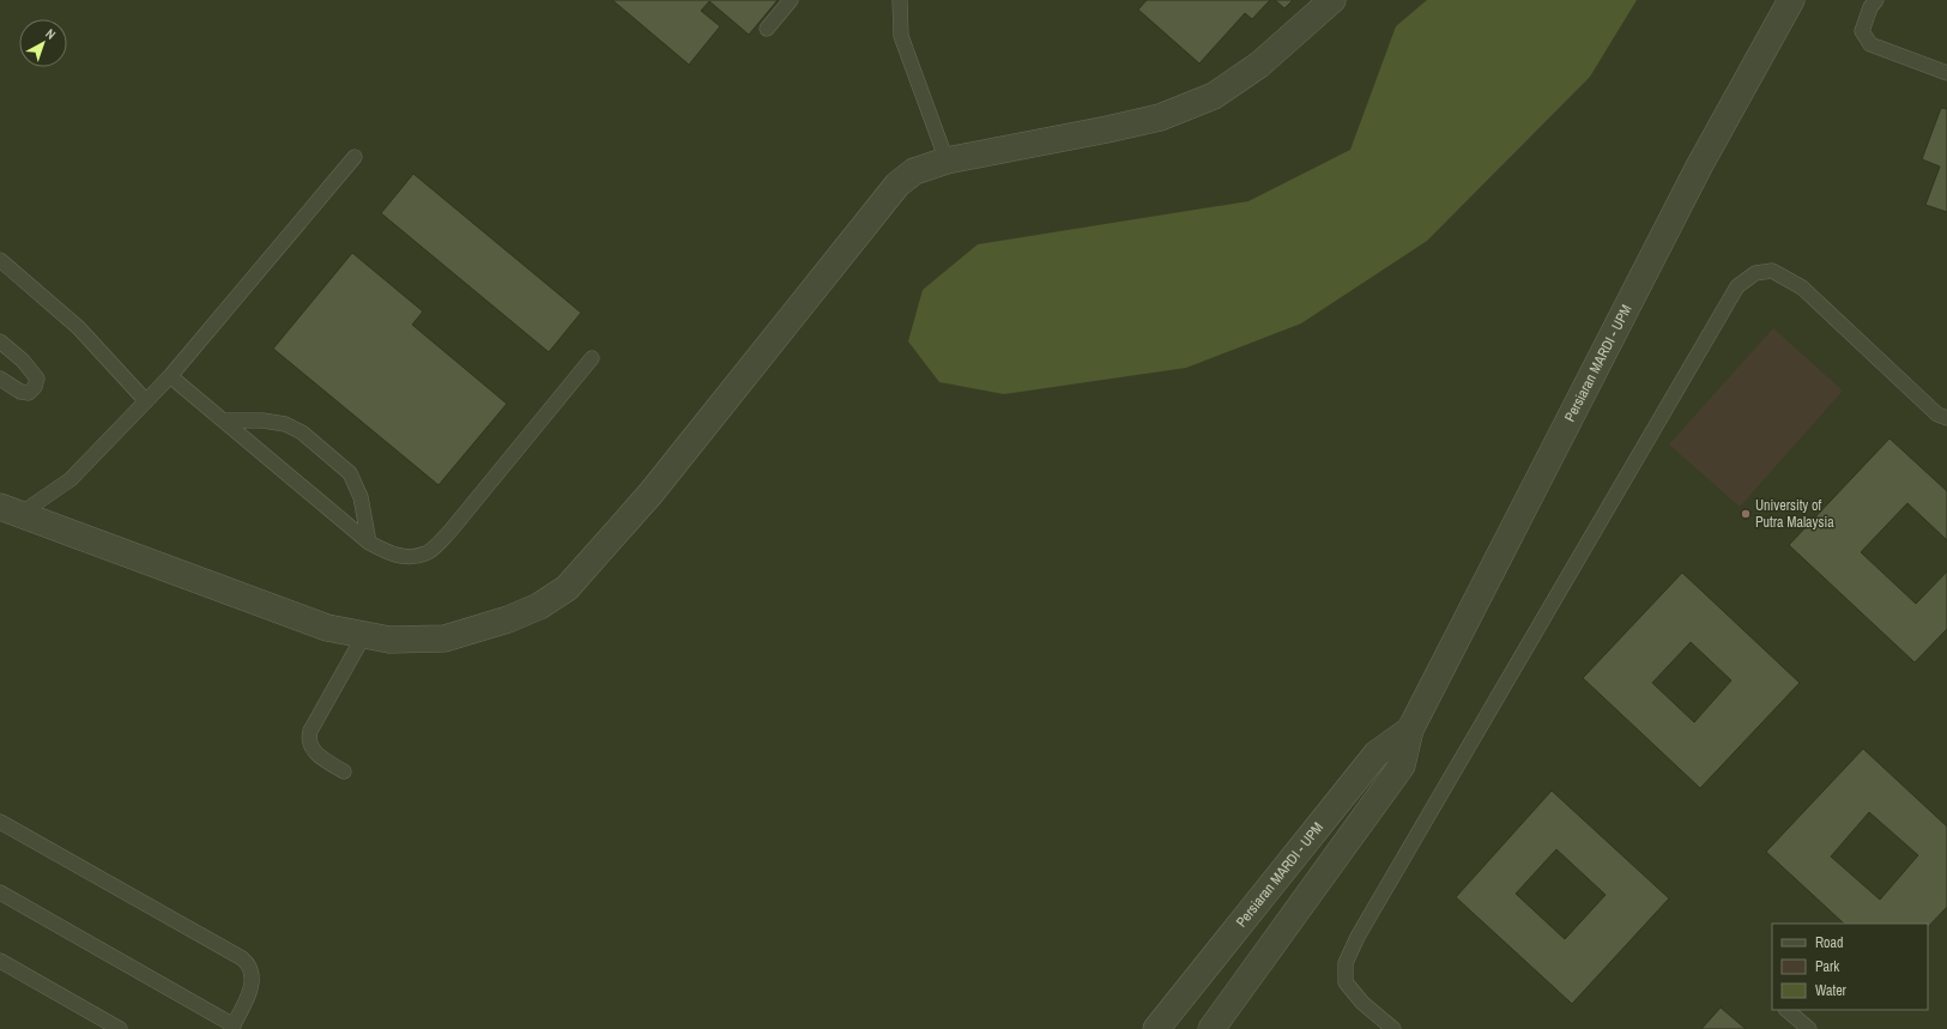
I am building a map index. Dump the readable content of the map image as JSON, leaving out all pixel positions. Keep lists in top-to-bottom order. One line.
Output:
{"streets":{"street":["Persiaran MARDI - UPM"]},"places":["University of Putra Malaysia"],"legend":["Road","Park","Water"],"north":"top right"}
